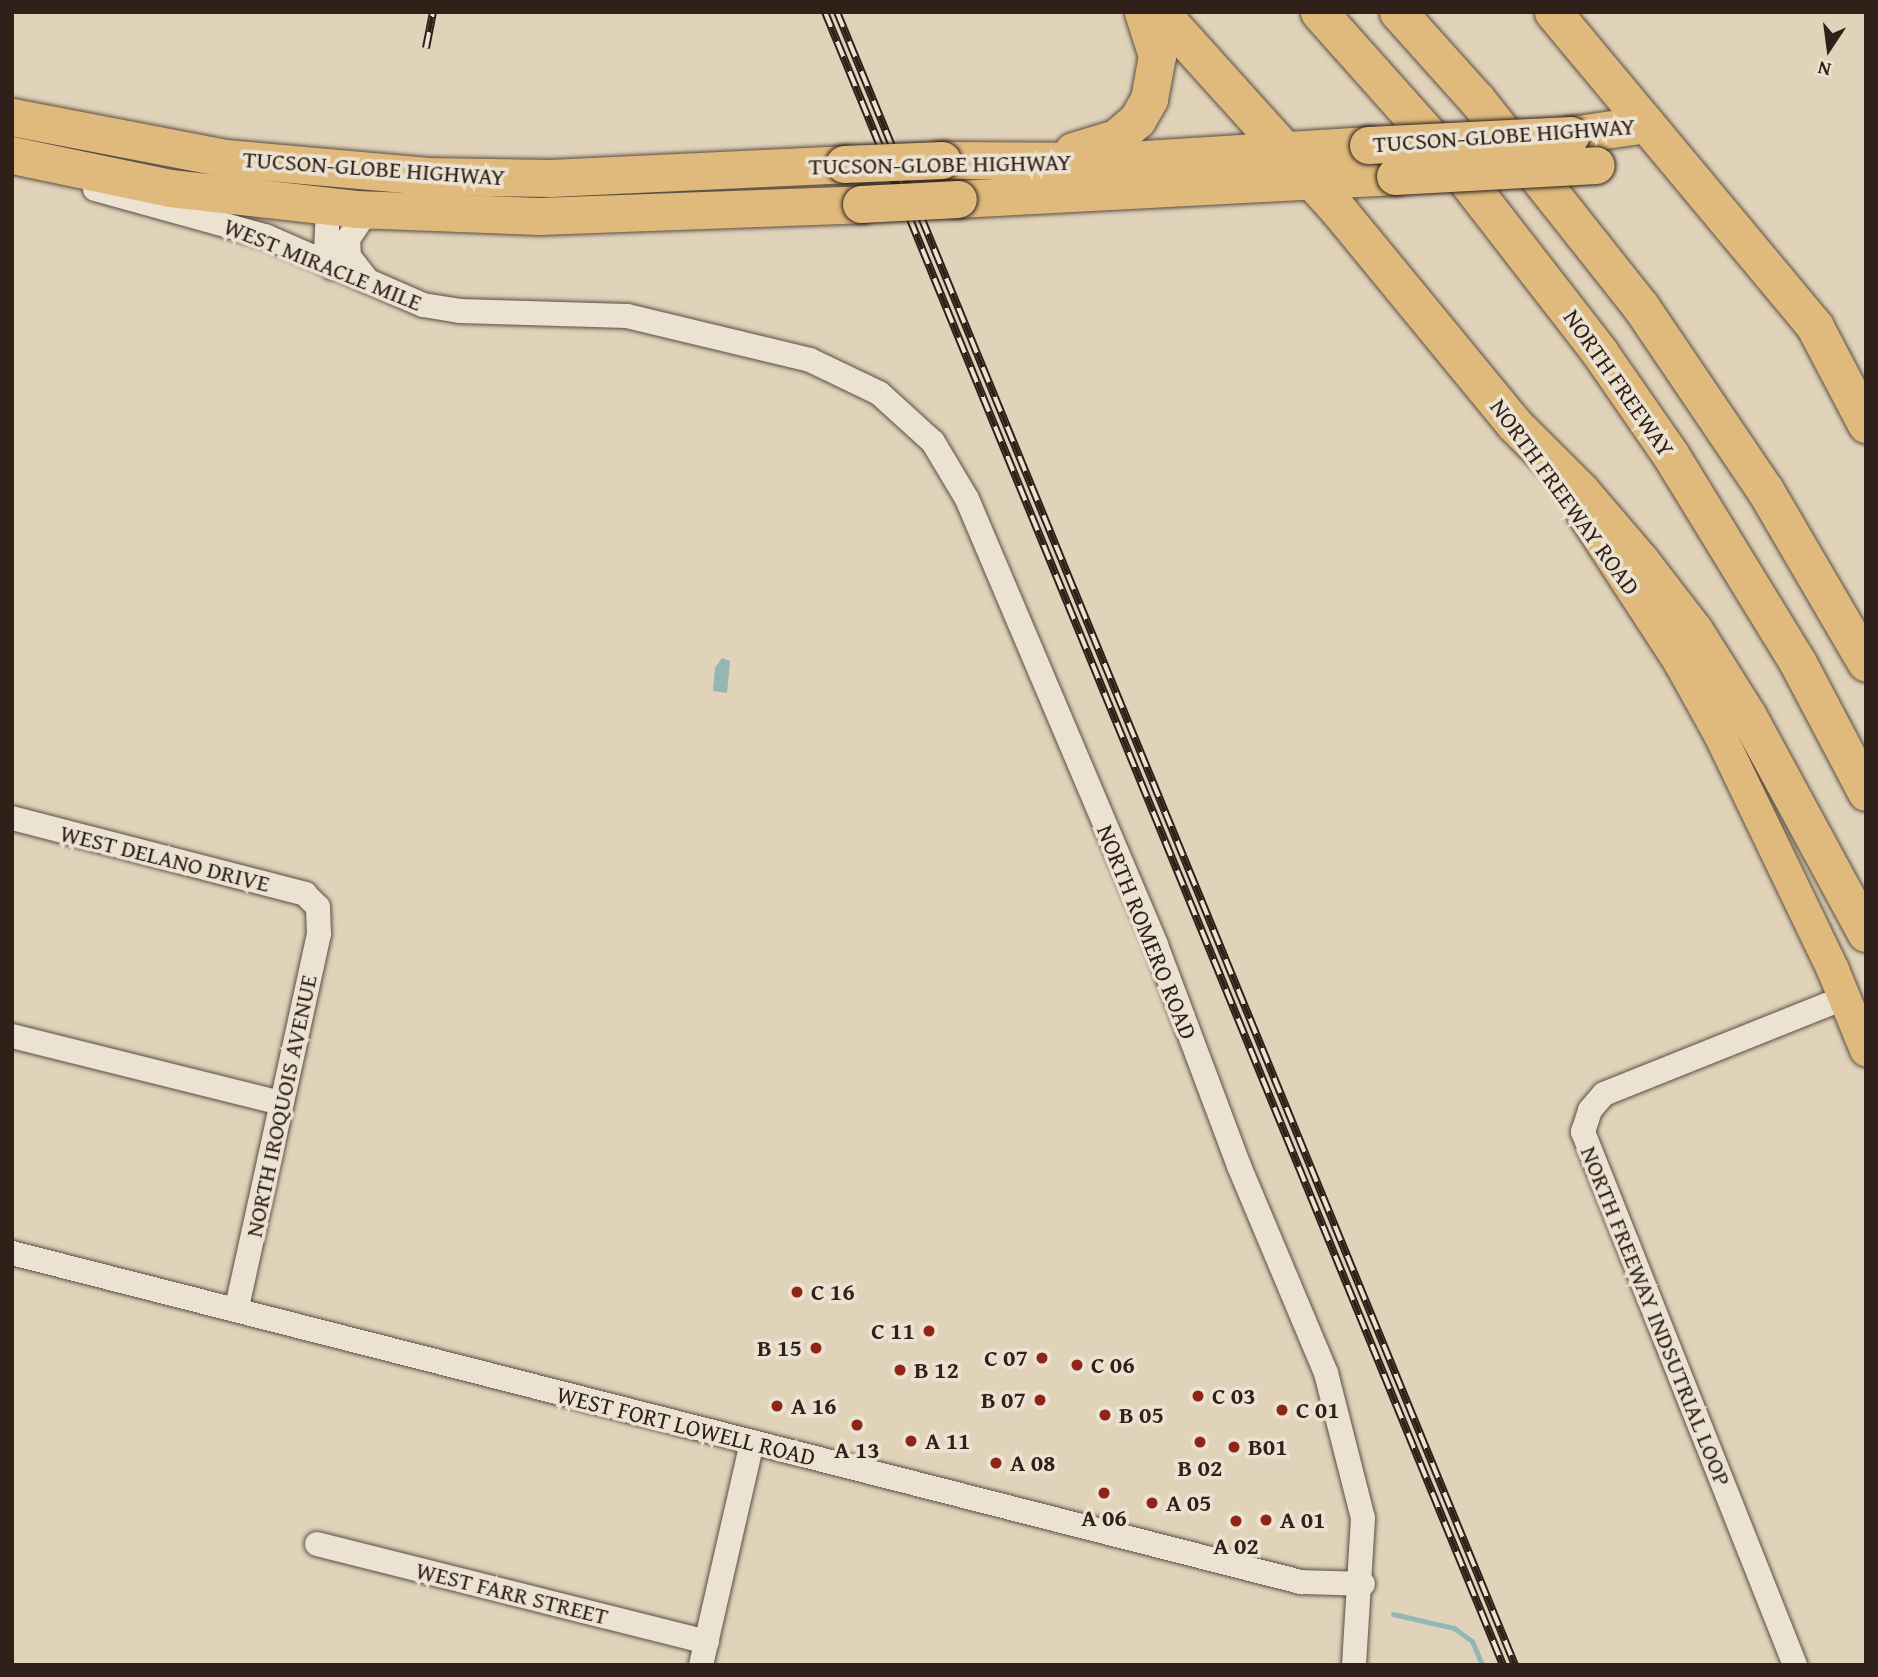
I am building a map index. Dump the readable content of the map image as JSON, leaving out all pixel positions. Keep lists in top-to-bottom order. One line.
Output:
{"streets":{"highway":["TUCSON-GLOBE HIGHWAY","NORTH FREEWAY","NORTH FREEWAY ROAD"],"street":["WEST MIRACLE MILE","WEST DELANO DRIVE","NORTH ROMERO ROAD","NORTH IROQUOIS AVENUE","NORTH FREEWAY INDSUTRIAL LOOP","WEST FORT LOWELL ROAD","WEST FARR STREET"]},"crossings":[["TUCSON-GLOBE HIGHWAY","WEST MIRACLE MILE"],["TUCSON-GLOBE HIGHWAY","NORTH FREEWAY ROAD"],["WEST MIRACLE MILE","NORTH ROMERO ROAD"],["NORTH FREEWAY ROAD","NORTH FREEWAY INDSUTRIAL LOOP"],["WEST DELANO DRIVE","NORTH IROQUOIS AVENUE"],["NORTH ROMERO ROAD","WEST FORT LOWELL ROAD"],["NORTH IROQUOIS AVENUE","WEST FORT LOWELL ROAD"]],"places":["C 16","C 11","B 15","C 07","C 06","B 12","C 03","B 07","A 16","C 01","B 05","A 13","A 11","B 02","B01","A 08","A 06","A 05","A 01","A 02"],"north":"bottom"}
